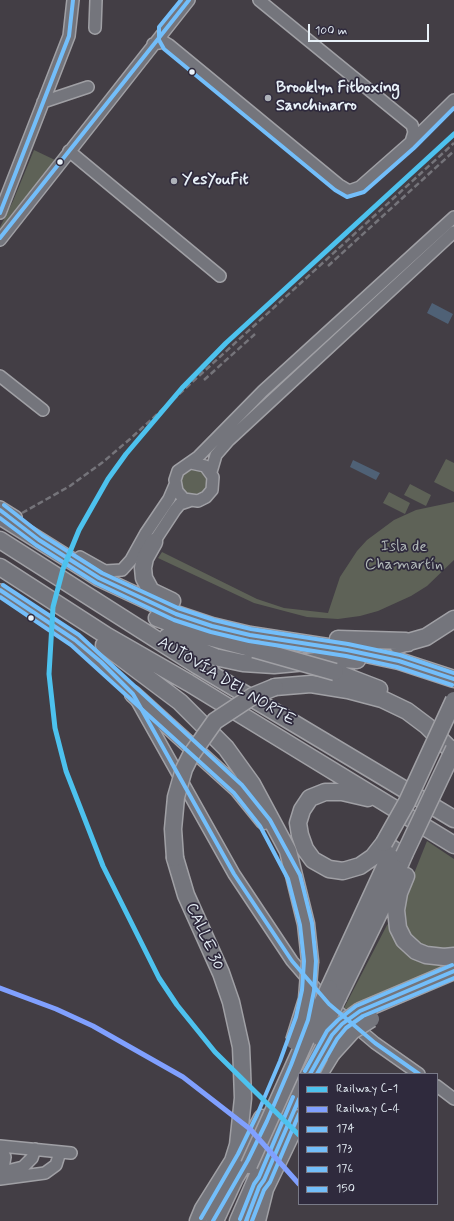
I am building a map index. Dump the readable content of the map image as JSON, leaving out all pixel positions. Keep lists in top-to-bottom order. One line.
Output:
{"streets":{"highway":["AUTOVÍA DEL NORTE","CALLE 30"]},"parks":["Isla de Chamartín"],"places":["Brooklyn Fitboxing Sanchinarro","YesYouFit"],"lines":["transit line 174","transit line 150","rail line C-1","transit line 176","transit line 173","rail line C-4"],"legend":["Railway C-1","Railway C-4","174","173","176","150"],"scale_bar":"100 m"}
